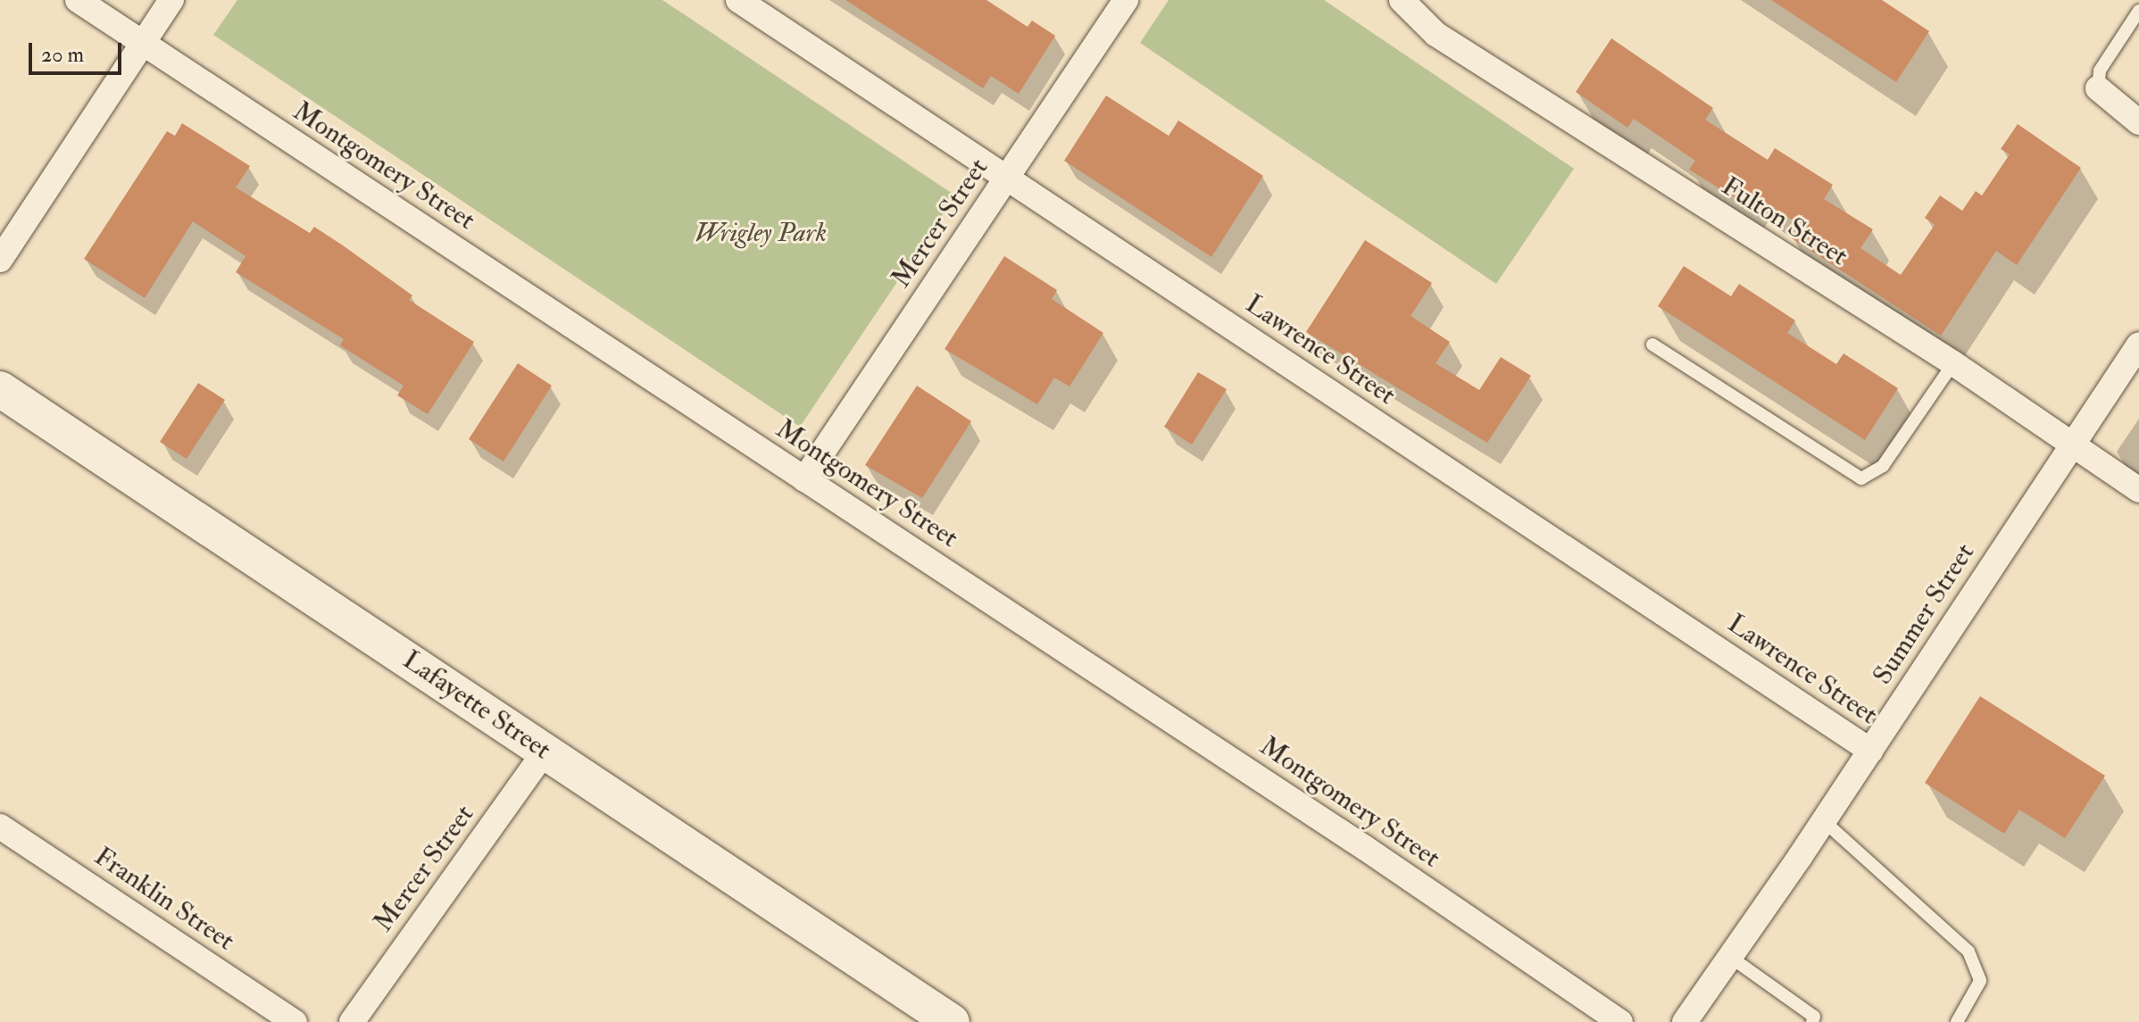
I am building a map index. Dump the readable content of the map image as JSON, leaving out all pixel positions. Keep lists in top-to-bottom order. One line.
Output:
{"streets":{"main road":["Lafayette Street"],"street":["Montgomery Street","Fulton Street","Mercer Street","Lawrence Street","Summer Street","Franklin Street"]},"crossings":[["Montgomery Street","Mercer Street"],["Fulton Street","Summer Street"],["Mercer Street","Lawrence Street"],["Mercer Street","Lafayette Street"],["Lawrence Street","Summer Street"]],"parks":["Wrigley Park"],"scale_bar":"20 m"}
